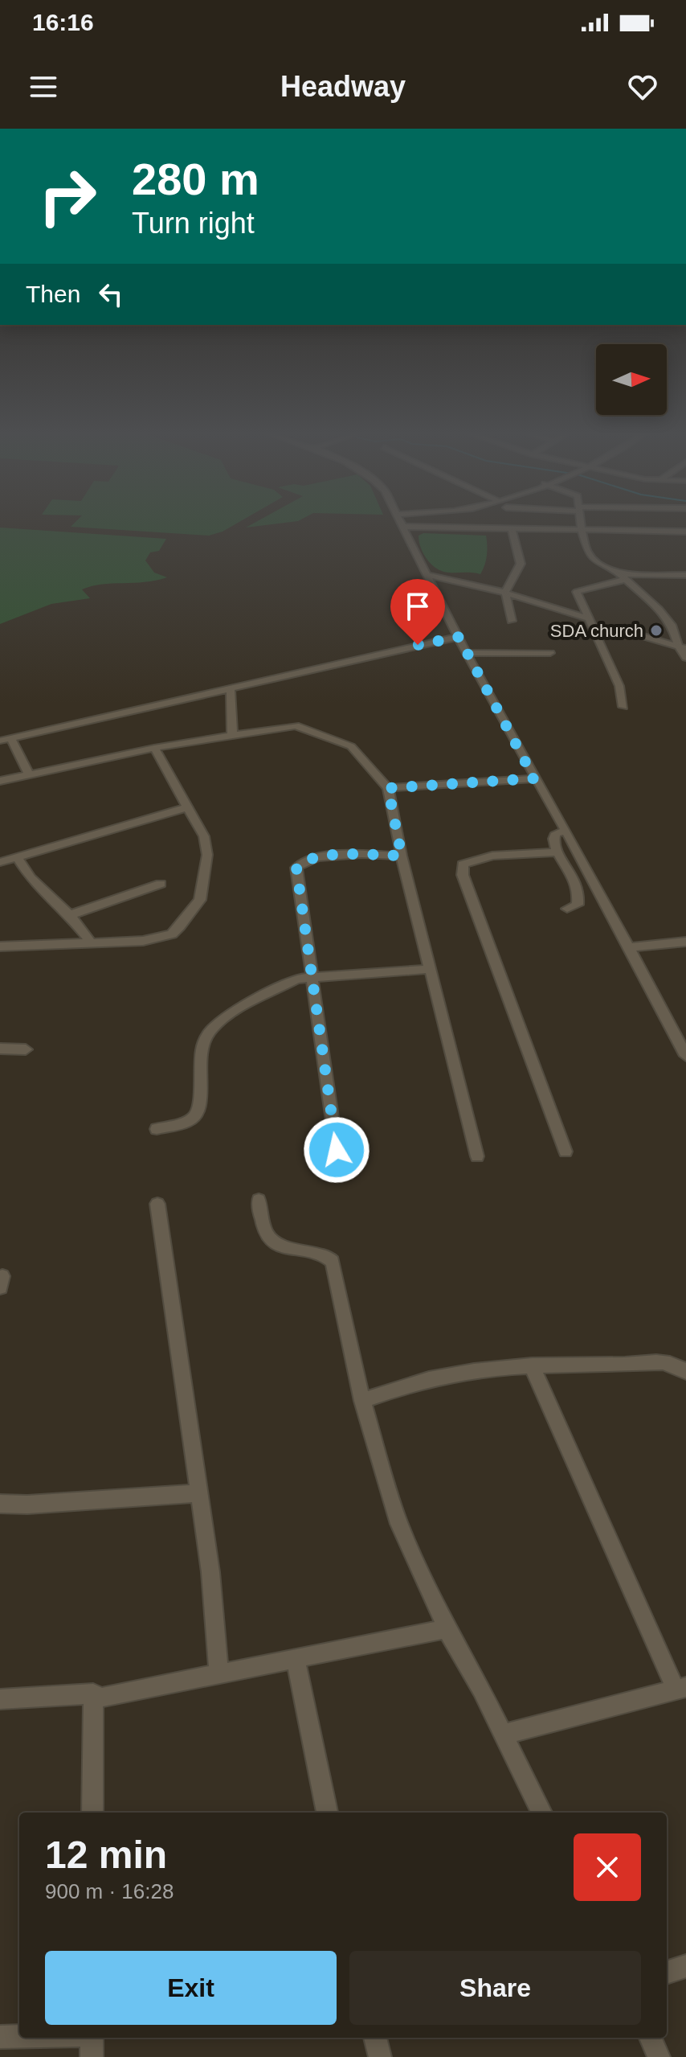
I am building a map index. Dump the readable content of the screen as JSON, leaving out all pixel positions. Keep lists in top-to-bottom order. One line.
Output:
{"places":["SDA church"],"north":"right","page":{"status":"16:16","header":"Headway","turn":["280 m","Turn right"],"then":"Then","heading":["12 min","900 m · 16:28"],"buttons":["Exit","Share"]}}
